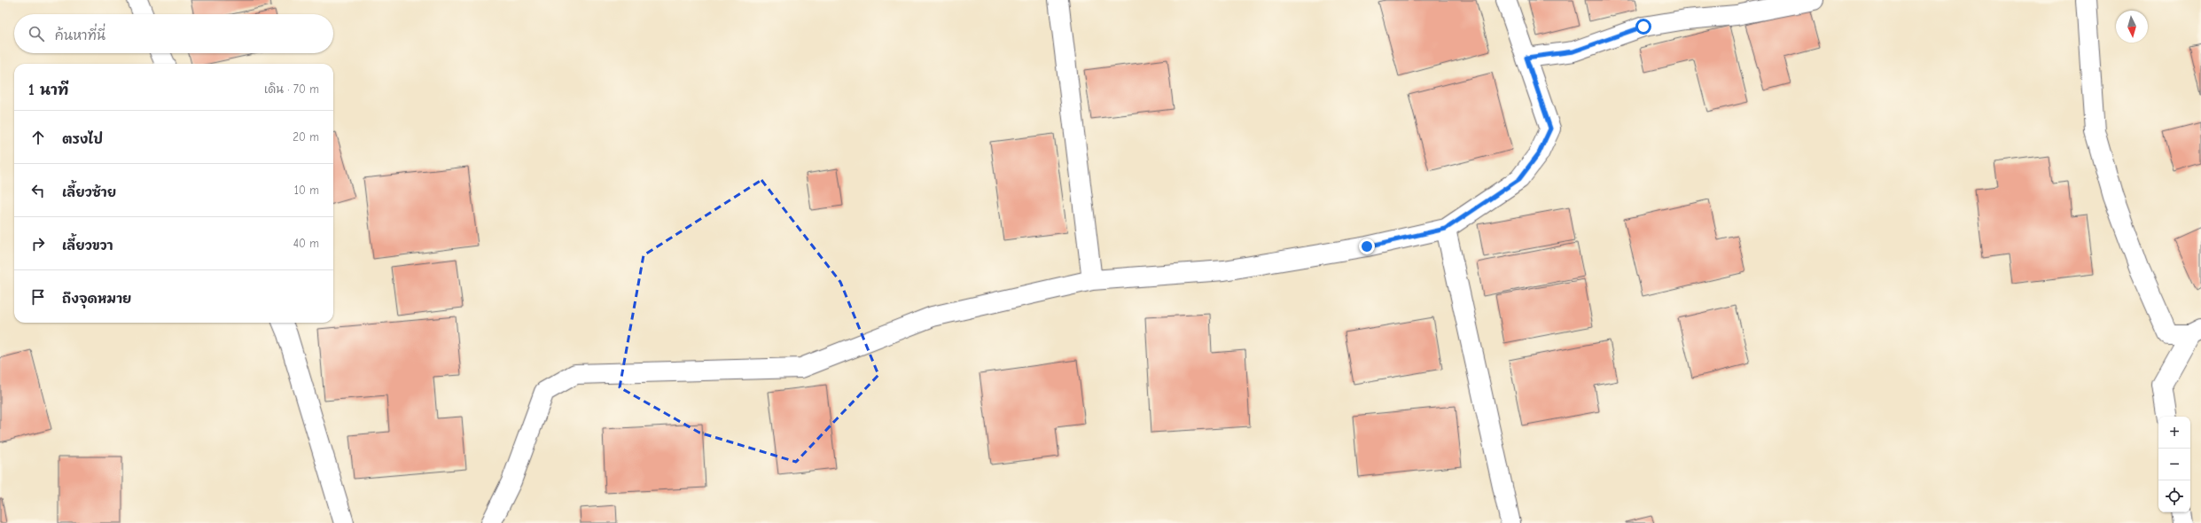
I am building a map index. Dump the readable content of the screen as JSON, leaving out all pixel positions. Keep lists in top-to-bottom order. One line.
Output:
{"north":"bottom","page":{"search":"ค้นหาที่นี่","heading":["1 นาที","เดิน · 70 m"],"list":[["ตรงไป","20 m"],["เลี้ยวซ้าย","10 m"],["เลี้ยวขวา","40 m"],"ถึงจุดหมาย"],"map_buttons":["+","−"]}}
